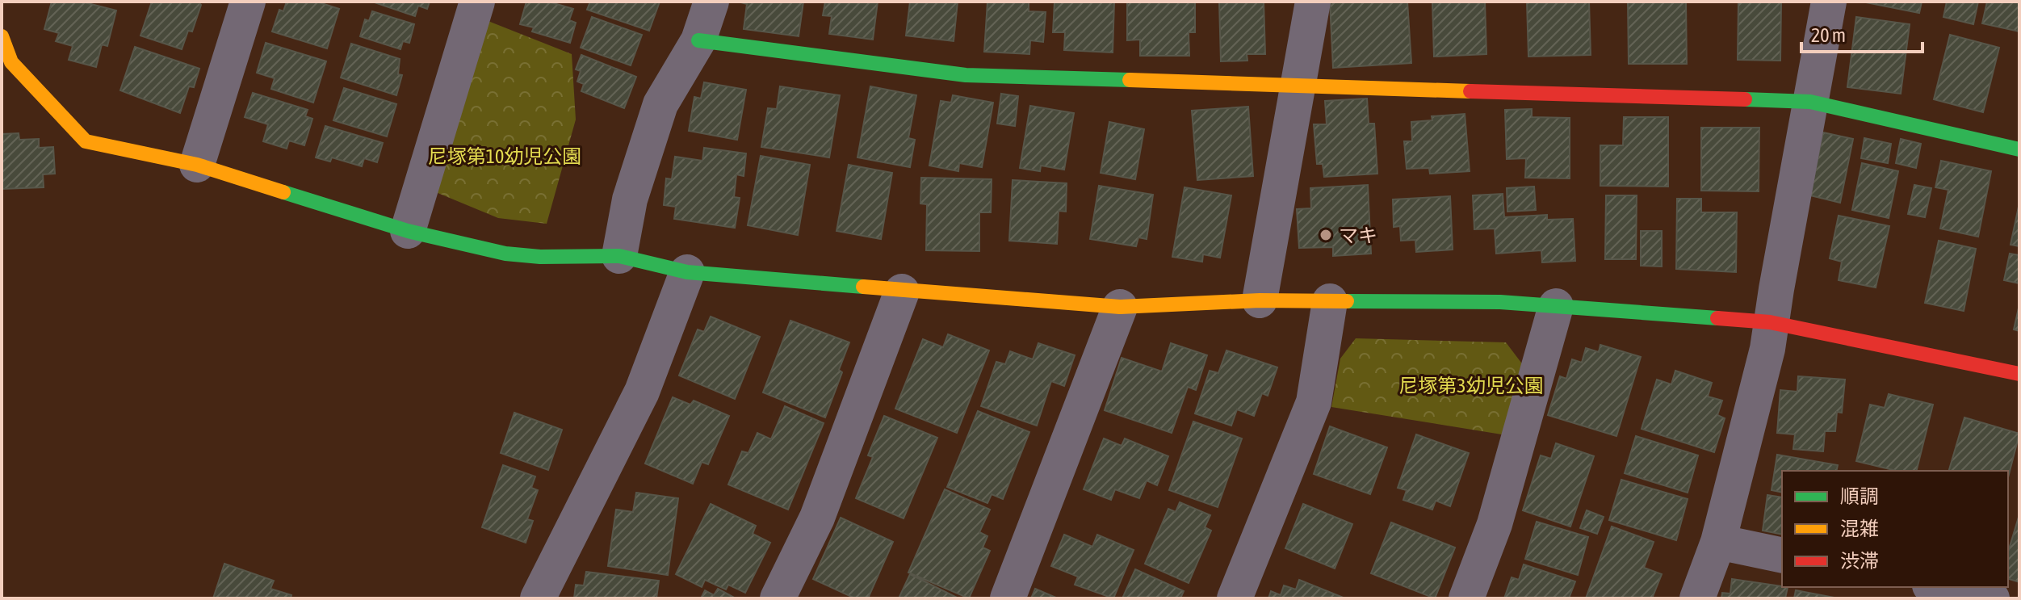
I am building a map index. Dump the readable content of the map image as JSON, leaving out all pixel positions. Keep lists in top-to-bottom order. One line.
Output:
{"parks":["尼塚第10幼児公園","尼塚第3幼児公園"],"places":["マキ"],"legend":["順調","混雑","渋滞"],"scale_bar":"20 m"}
